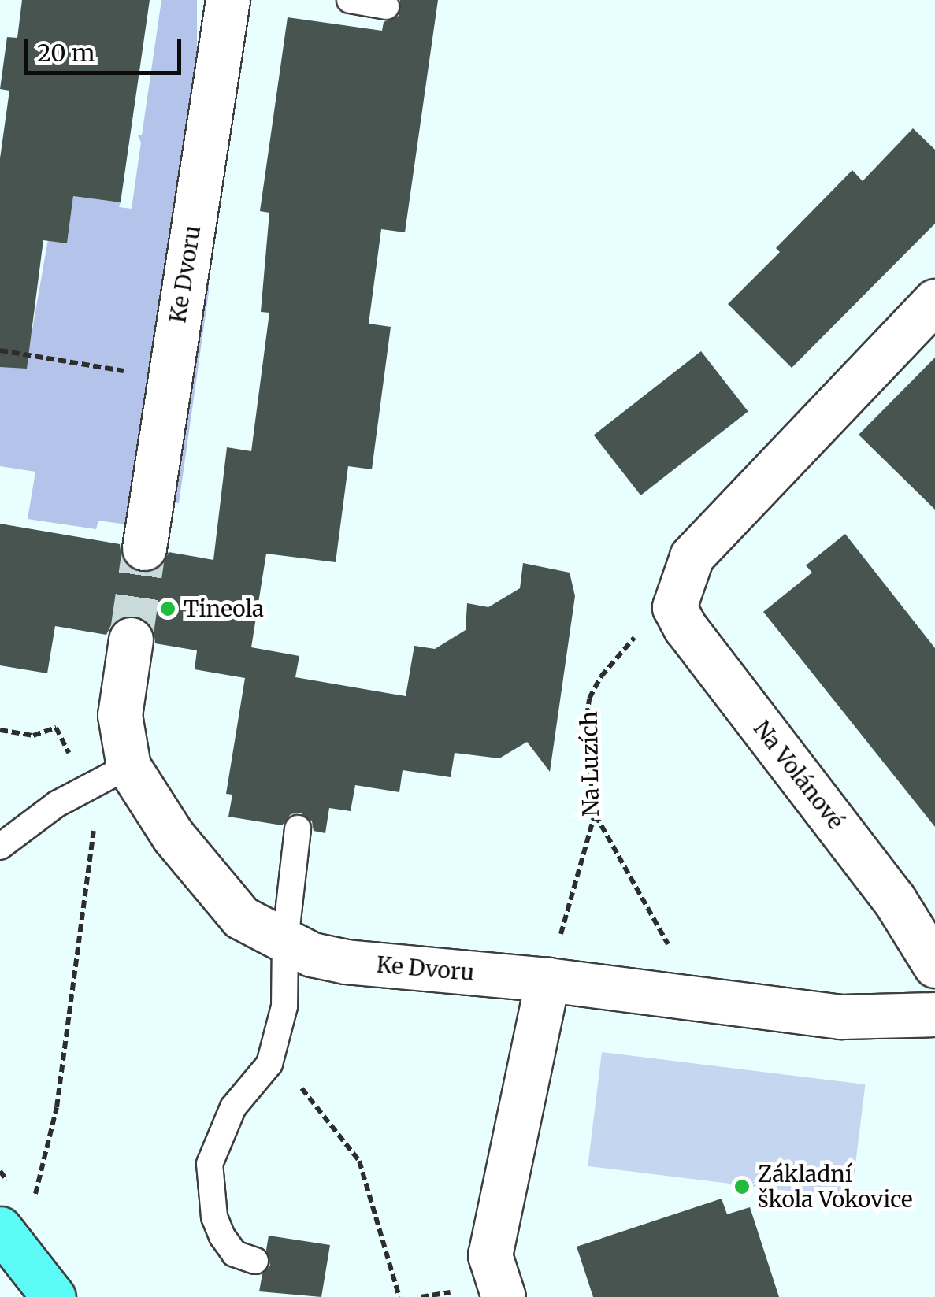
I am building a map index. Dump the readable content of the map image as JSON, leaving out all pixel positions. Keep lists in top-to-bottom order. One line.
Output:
{"streets":{"street":["Ke Dvoru","Na Volánové"],"path":["Na Luzích"]},"crossings":[["Ke Dvoru","Na Luzích"],["Na Luzích","Na Volánové"]],"places":["Tineola","Základní škola Vokovice"],"scale_bar":"20 m"}
